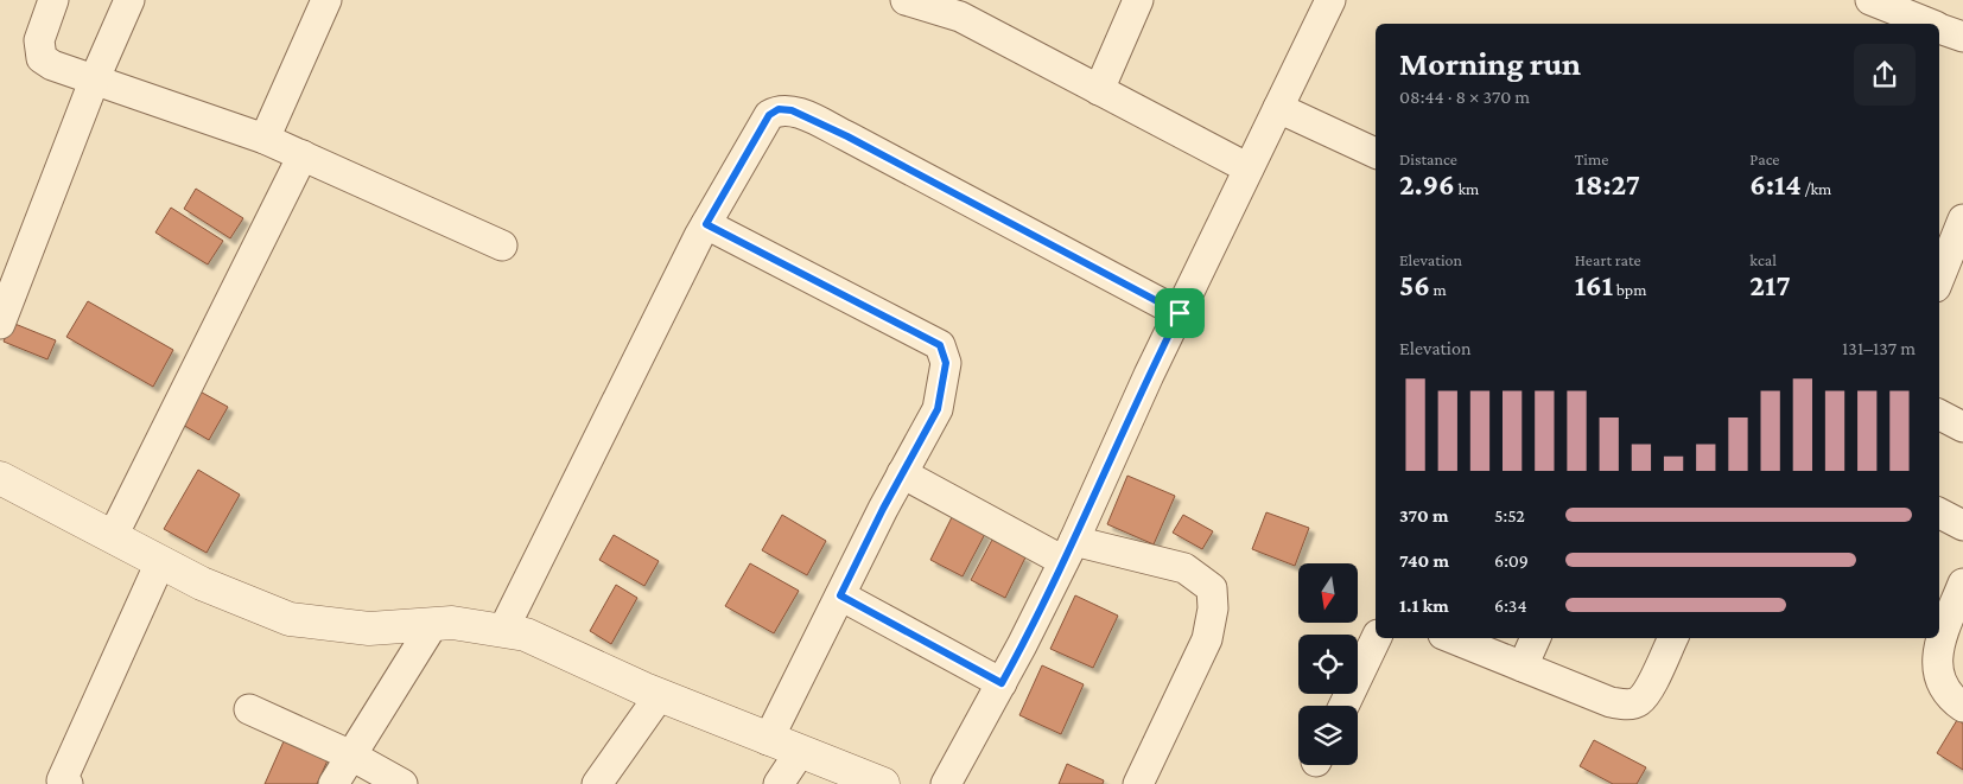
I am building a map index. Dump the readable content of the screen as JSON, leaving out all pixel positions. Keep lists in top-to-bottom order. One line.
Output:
{"north":"bottom","page":{"heading":["Morning run","08:44 · 8 × 370 m"],"stats":[["Distance","2.96 km"],["Time","18:27"],["Pace","6:14 /km"],["Elevation","56 m"],["Heart rate","161 bpm"],["kcal","217"]],"chart":["Elevation","131–137 m"],"list":[{"name":"370 m","note":"5:52"},{"name":"740 m","note":"6:09"},{"name":"1.1 km","note":"6:34"}]}}
